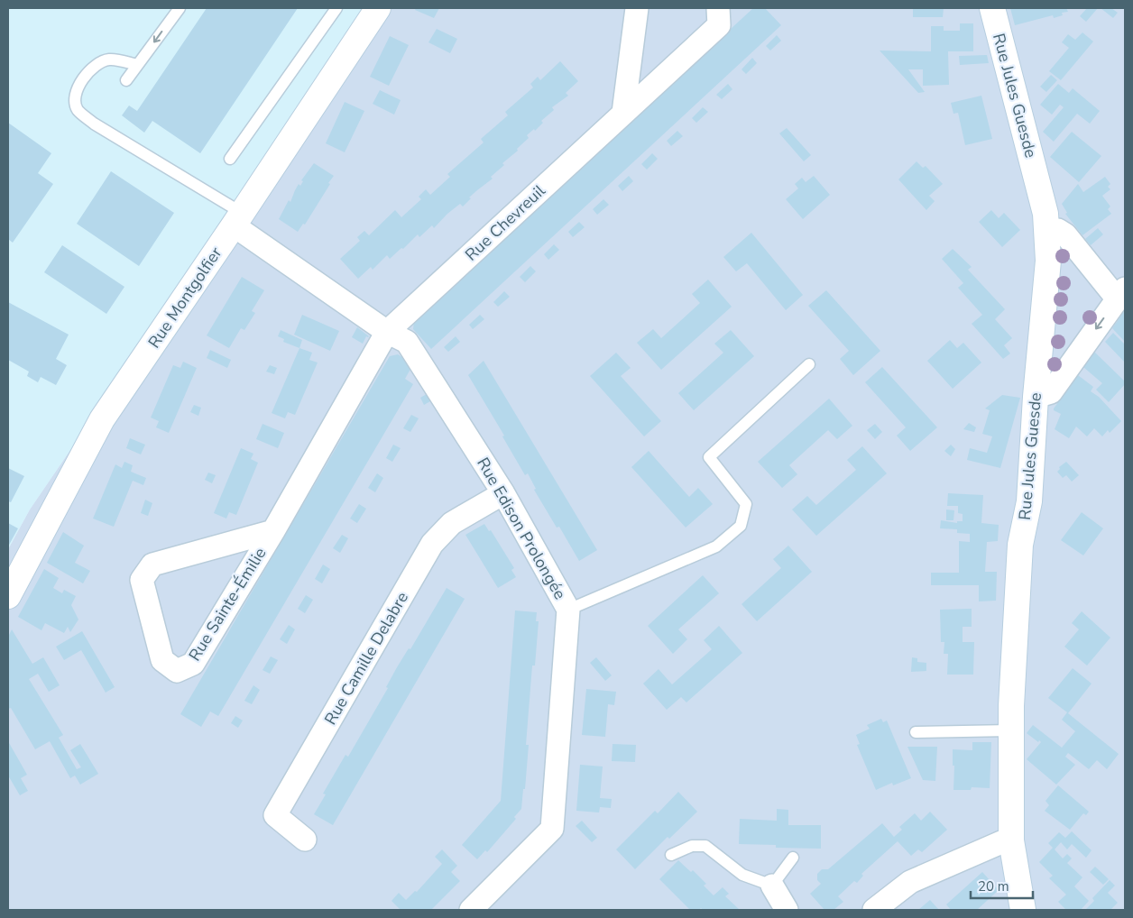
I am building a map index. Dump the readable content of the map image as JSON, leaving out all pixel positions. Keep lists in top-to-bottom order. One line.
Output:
{"streets":{"street":["Rue Jules Guesde","Rue Chevreuil","Rue Montgolfier","Rue Edison Prolongée","Rue Sainte-Émilie","Rue Camille Delabre"]},"crossings":[["Rue Chevreuil","Rue Edison Prolongée"],["Rue Chevreuil","Rue Sainte-Émilie"],["Rue Montgolfier","Rue Edison Prolongée"],["Rue Edison Prolongée","Rue Sainte-Émilie"],["Rue Edison Prolongée","Rue Camille Delabre"]],"scale_bar":"20 m"}
